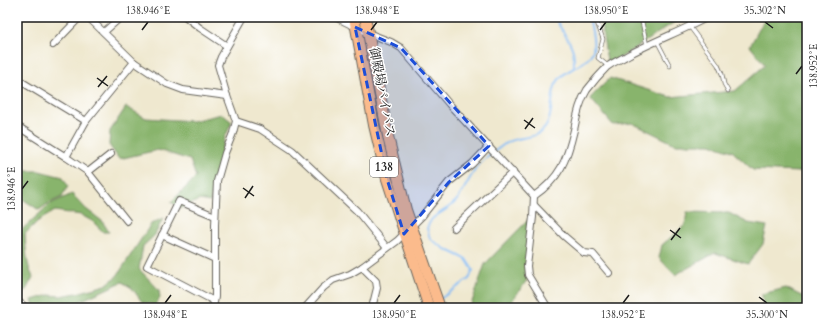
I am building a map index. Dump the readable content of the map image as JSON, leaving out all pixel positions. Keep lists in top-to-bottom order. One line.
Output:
{"streets":{"highway":["御殿場バイパス","138"]},"coordinates":["138.946°E","138.948°E","138.950°E","35.302°N","138.952°E","35.300°N"]}
